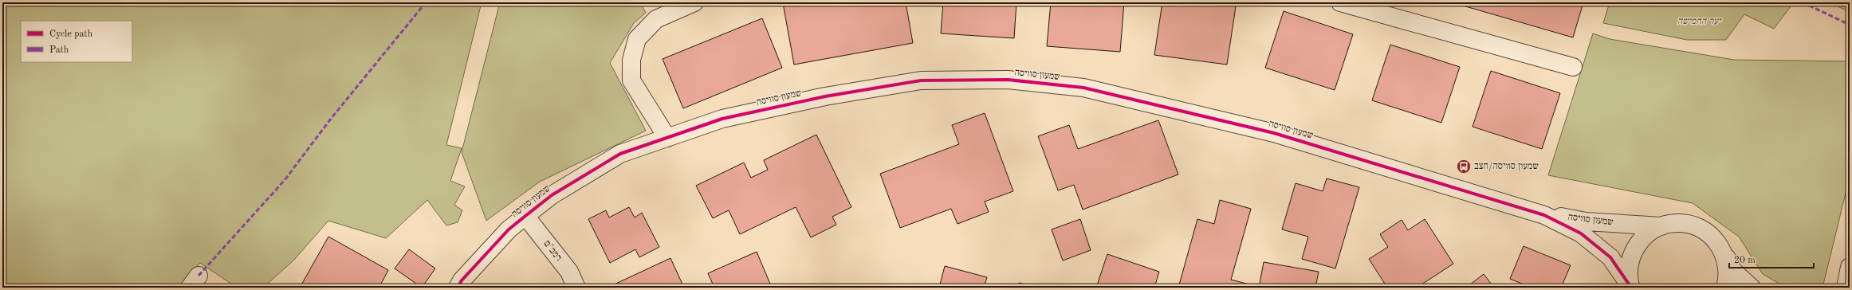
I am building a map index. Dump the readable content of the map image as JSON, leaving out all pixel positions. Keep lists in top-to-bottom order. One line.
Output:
{"streets":{"street":["שמעון סוויסה","רמב\"ם"]},"crossings":[["שמעון סוויסה","רמב\"ם"]],"parks":["יער החמישה"],"places":{"bus stop":["שמעון סוויסה/חצב"]},"legend":["Cycle path","Path"],"scale_bar":"20 m"}
